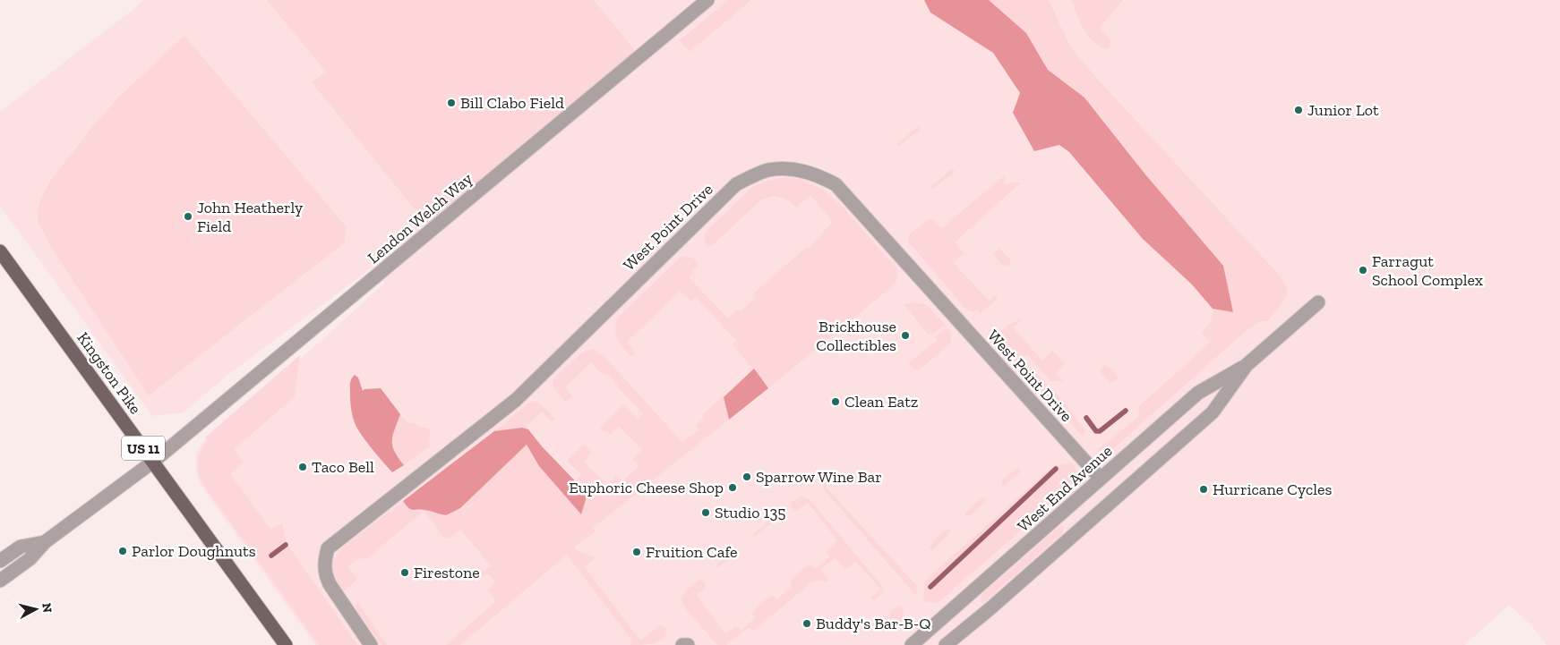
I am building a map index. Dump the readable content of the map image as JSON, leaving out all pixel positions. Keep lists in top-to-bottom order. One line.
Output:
{"streets":{"main road":["Kingston Pike","US 11"],"street":["Lendon Welch Way","West Point Drive","West End Avenue"]},"crossings":[["Lendon Welch Way","Kingston Pike"],["West Point Drive","West End Avenue"]],"places":["Bill Clabo Field","Junior Lot","John Heatherly Field","Farragut School Complex","Brickhouse Collectibles","Clean Eatz","Taco Bell","Sparrow Wine Bar","Euphoric Cheese Shop","Hurricane Cycles","Studio 135","Parlor Doughnuts","Fruition Cafe","Firestone","Buddy's Bar-B-Q"],"north":"right"}
